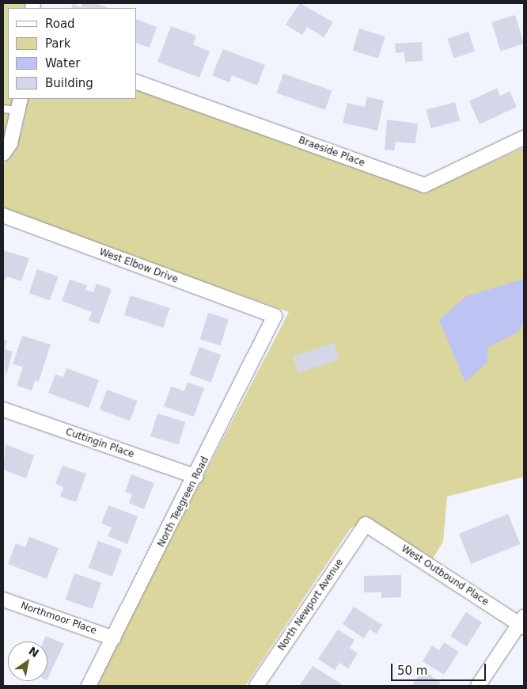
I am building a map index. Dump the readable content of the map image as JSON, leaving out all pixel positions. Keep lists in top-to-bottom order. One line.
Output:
{"streets":{"street":["Braeside Place","West Elbow Drive","Cuttingin Place","North Teegreen Road","West Outbound Place","North Newport Avenue","Northmoor Place"]},"crossings":[["West Elbow Drive","North Teegreen Road"],["Cuttingin Place","North Teegreen Road"],["North Teegreen Road","Northmoor Place"],["West Outbound Place","North Newport Avenue"]],"legend":["Road","Park","Water","Building"],"scale_bar":"50 m","north":"top right"}
